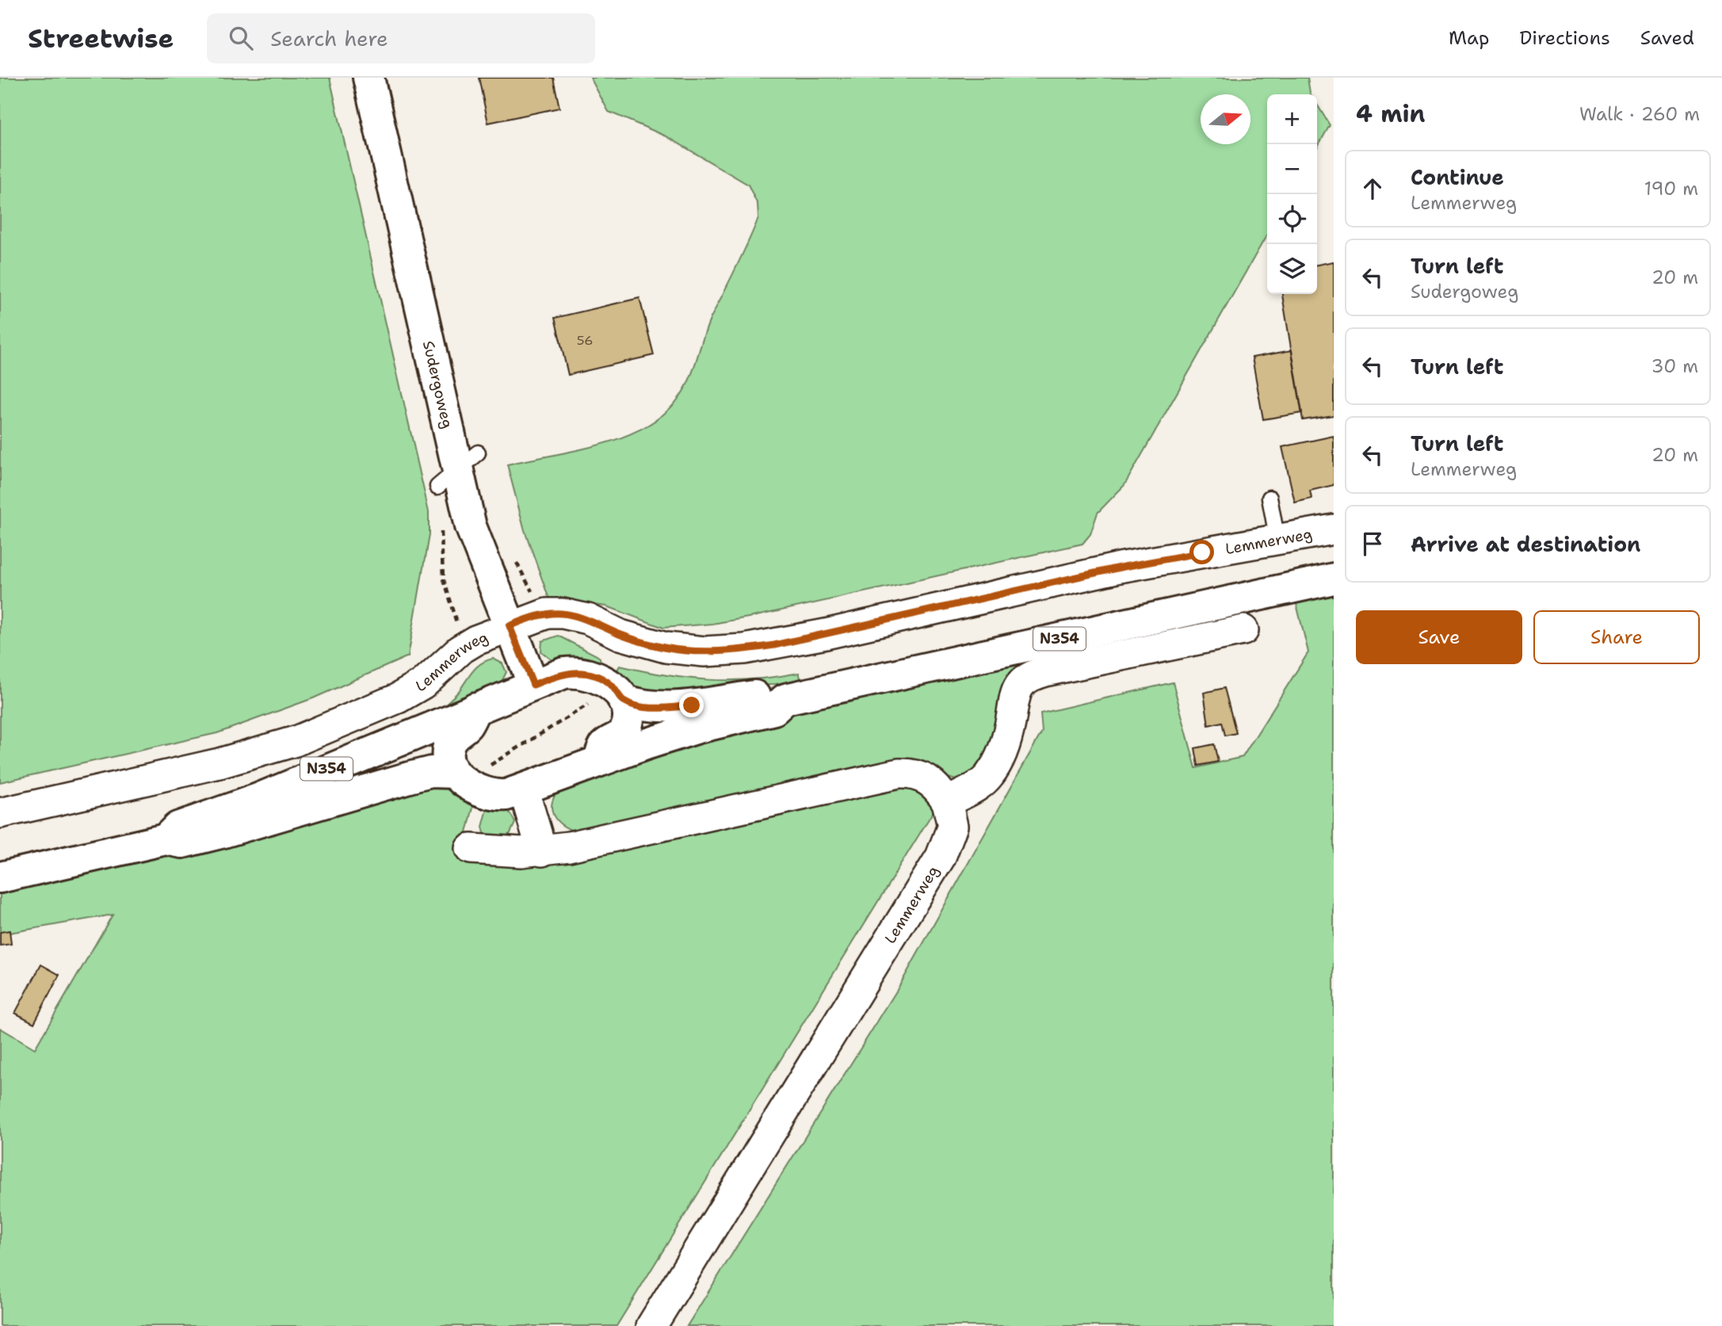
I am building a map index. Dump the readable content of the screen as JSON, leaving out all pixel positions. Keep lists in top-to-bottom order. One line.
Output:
{"streets":{"main road":["Sudergoweg","N354"],"street":["Lemmerweg"]},"crossings":[["Sudergoweg","Lemmerweg"],["Sudergoweg","N354"]],"house_numbers":["56"],"north":"right","page":{"header":"Streetwise","search":"Search here","nav":["Map","Directions","Saved"],"heading":["4 min","Walk · 260 m"],"map_buttons":["+","−"],"list":[["Continue","Lemmerweg","190 m"],["Turn left","Sudergoweg","20 m"],["Turn left","30 m"],["Turn left","Lemmerweg","20 m"],"Arrive at destination"],"buttons":["Save","Share"]}}
